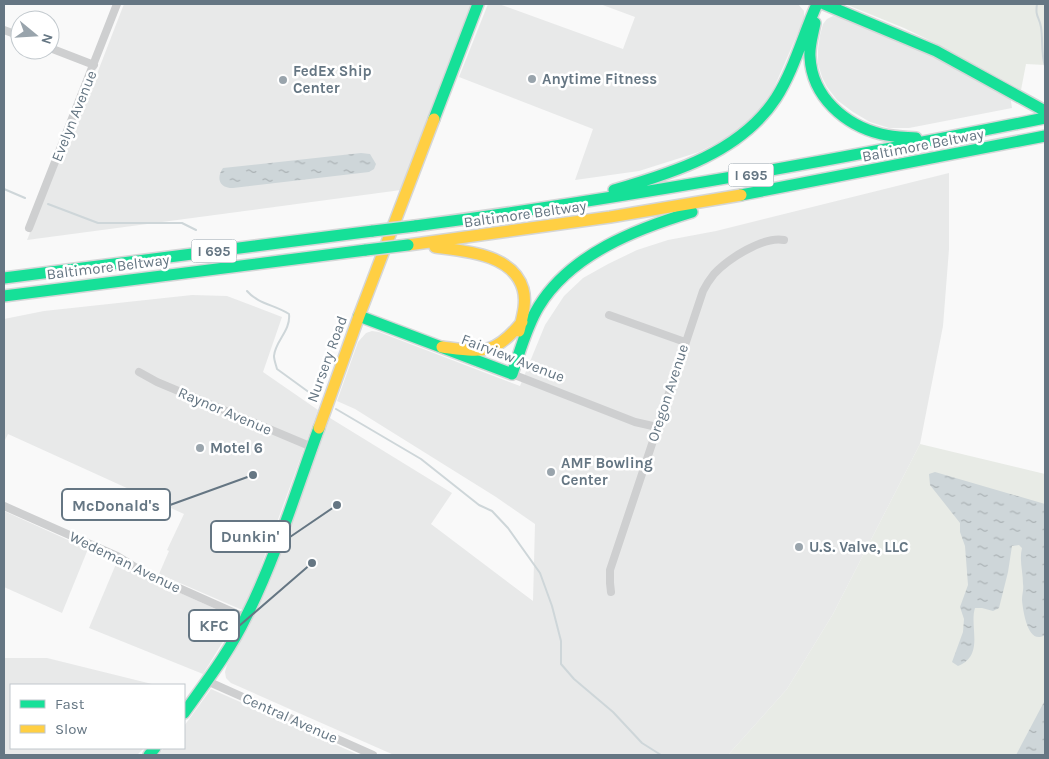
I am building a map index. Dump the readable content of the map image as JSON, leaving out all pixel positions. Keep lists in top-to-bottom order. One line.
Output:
{"streets":{"main road":["Baltimore Beltway","I 695","Fairview Avenue","Nursery Road"],"street":["Evelyn Avenue","Oregon Avenue","Raynor Avenue","Wedeman Avenue","Central Avenue"]},"crossings":[["Fairview Avenue","Nursery Road"],["Fairview Avenue","Oregon Avenue"],["Nursery Road","Raynor Avenue"],["Nursery Road","Wedeman Avenue"],["Nursery Road","Central Avenue"]],"places":["Anytime Fitness","FedEx Ship Center","Motel 6","AMF Bowling Center","McDonald's","Dunkin'","U.S. Valve, LLC","KFC"],"legend":["Fast","Slow"],"north":"right"}
